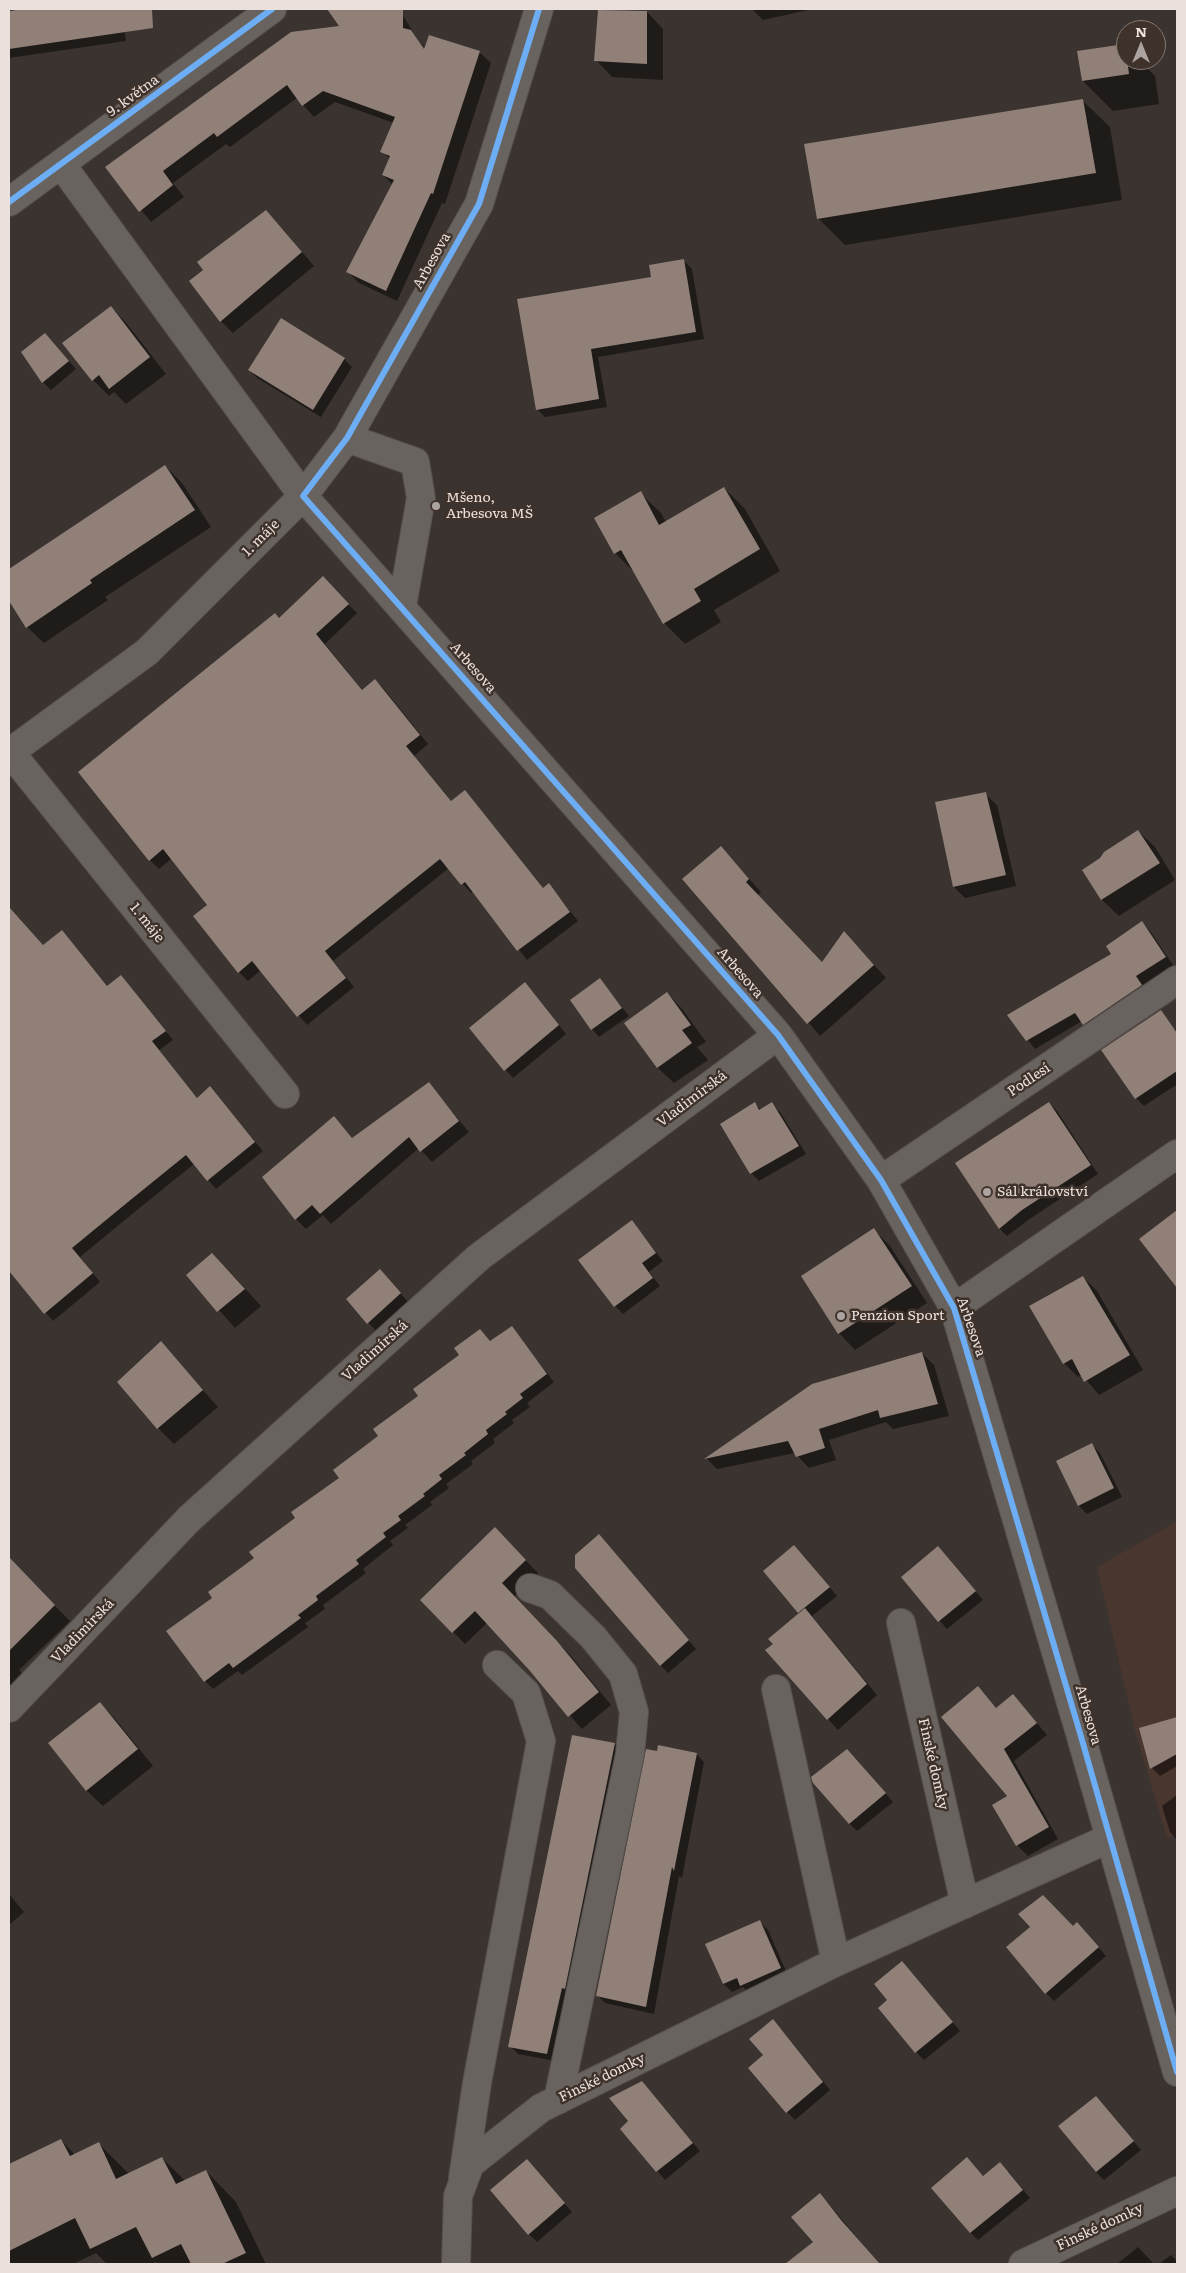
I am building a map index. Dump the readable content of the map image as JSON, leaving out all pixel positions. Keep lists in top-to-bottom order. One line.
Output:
{"streets":{"street":["9. května","Arbesova","1. máje","Podlesí","Vladimírská","Finské domky"]},"crossings":[["Arbesova","1. máje"],["Arbesova","Podlesí"],["Arbesova","Vladimírská"],["Arbesova","Finské domky"]],"places":["Mšeno, Arbesova MŠ","Sál království","Penzion Sport"],"north":"top"}
